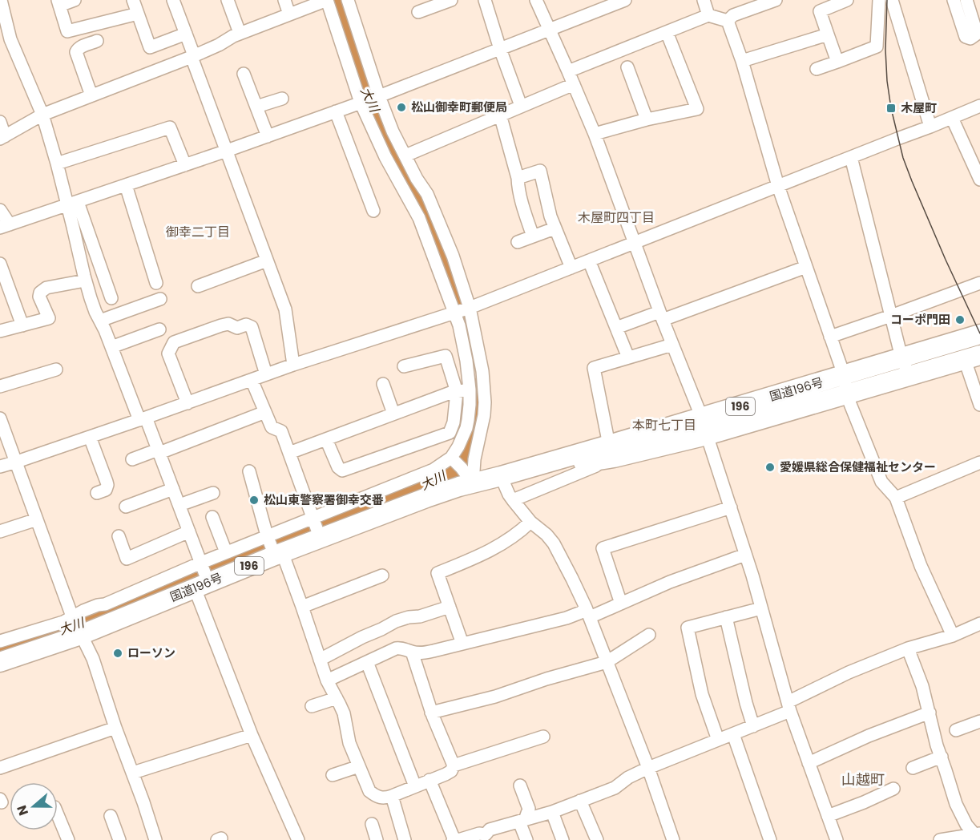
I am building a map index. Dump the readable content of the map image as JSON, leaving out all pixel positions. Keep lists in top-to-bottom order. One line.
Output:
{"streets":{"highway":["国道196号","196"]},"districts":["木屋町四丁目","御幸二丁目","本町七丁目","山越町"],"water":["大川"],"places":{"other":["松山御幸町郵便局","コーポ門田","愛媛県総合保健福祉センター","松山東警察署御幸交番","ローソン"],"transit":["木屋町"]},"north":"left"}
